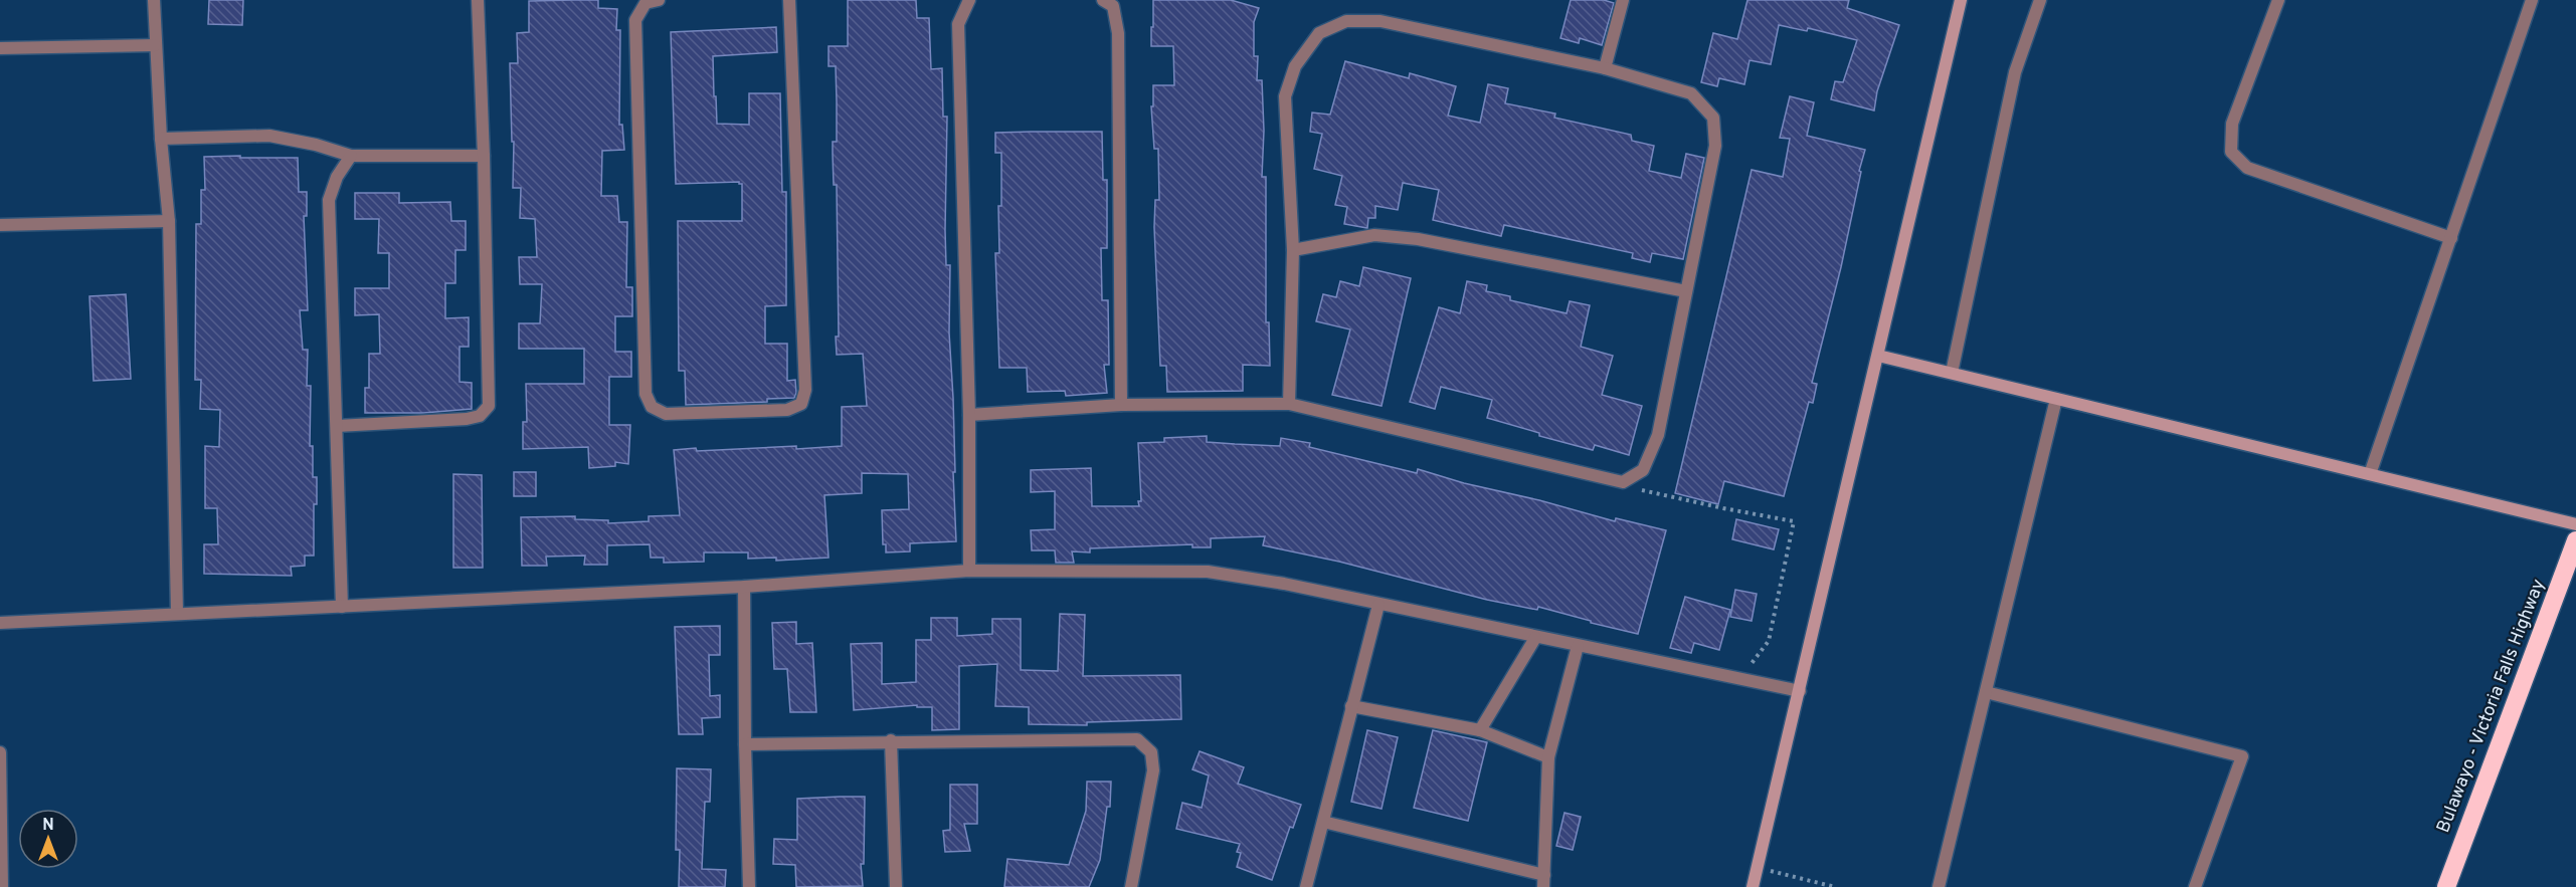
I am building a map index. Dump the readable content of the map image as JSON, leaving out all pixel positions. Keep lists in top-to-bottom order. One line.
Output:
{"streets":{"highway":["Bulawayo - Victoria Falls Highway"]},"north":"top"}
